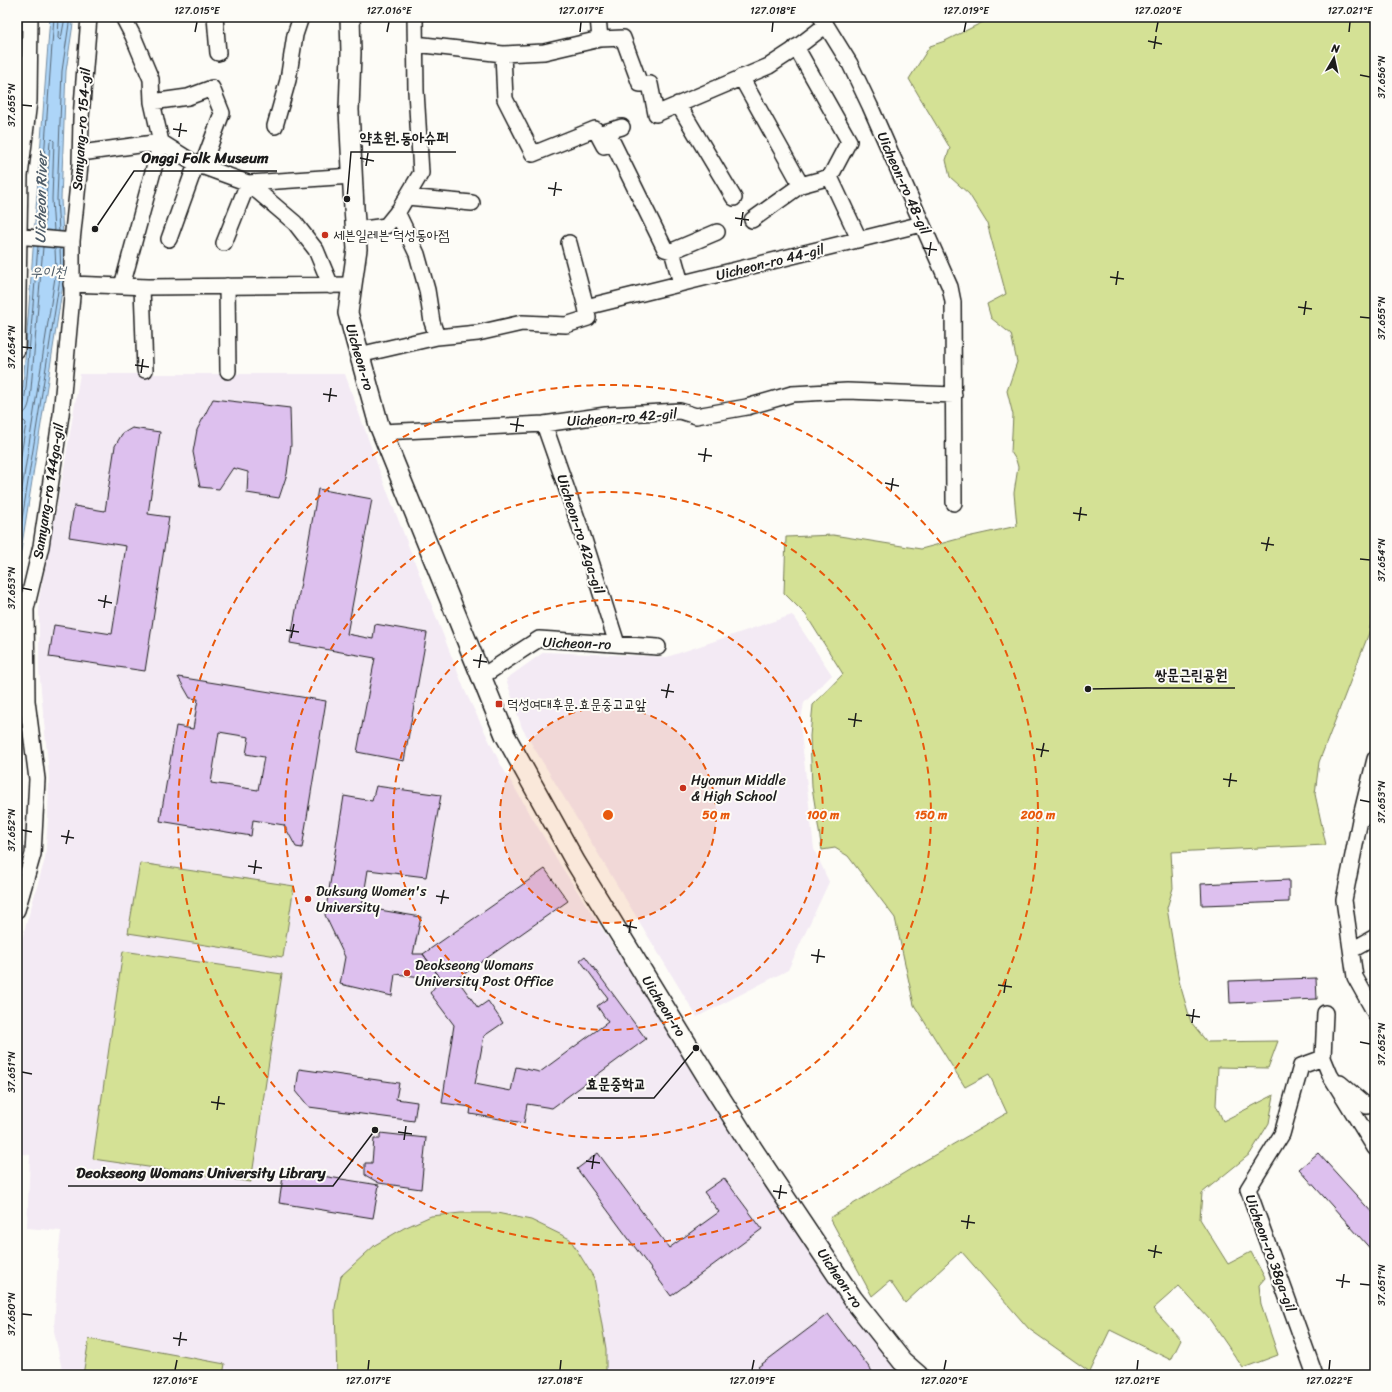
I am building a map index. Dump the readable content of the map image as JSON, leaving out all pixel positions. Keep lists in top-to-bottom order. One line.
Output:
{"streets":{"street":["Samyang-ro 154-gil","Uicheon-ro 48-gil","Uicheon-ro 44-gil","Uicheon-ro","Uicheon-ro 42-gil","Samyang-ro 144ga-gil","Uicheon-ro 42ga-gil","Uicheon-ro 38ga-gil"]},"crossings":[["Samyang-ro 154-gil","Samyang-ro 144ga-gil"],["Uicheon-ro 48-gil","Uicheon-ro 44-gil"],["Uicheon-ro 48-gil","Uicheon-ro 42-gil"],["Uicheon-ro","Uicheon-ro 42-gil"],["Uicheon-ro","Uicheon-ro 42ga-gil"],["Uicheon-ro 42-gil","Uicheon-ro 42ga-gil"]],"water":["Uicheon River","우이천"],"places":{"other":["약초원.동아슈퍼","Onggi Folk Museum","세븐일레븐 덕성동아점","쌍문근린공원","Hyomun Middle & High School","Duksung Women's University","Deokseong Womans University Post Office","효문중학교","Deokseong Womans University Library"],"transit":["덕성여대후문.효문중고교앞"]},"north":"top","coordinates":["127.015°E","127.016°E","127.017°E","127.018°E","127.019°E","127.020°E","127.021°E","37.656°N","37.655°N","37.654°N","37.653°N","37.652°N","37.651°N","37.650°N","127.022°E"],"rings":["50 m","100 m","150 m","200 m"]}
